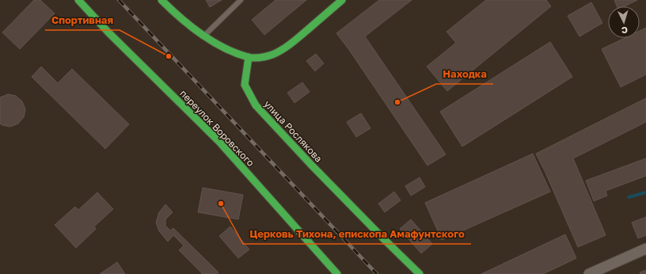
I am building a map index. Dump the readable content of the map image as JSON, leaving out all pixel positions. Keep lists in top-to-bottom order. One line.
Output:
{"streets":{"street":["переулок Воровского","улица Рослякова"]},"places":["Спортивная","Находка","Церковь Тихона, епископа Амафунтского"],"north":"bottom"}
